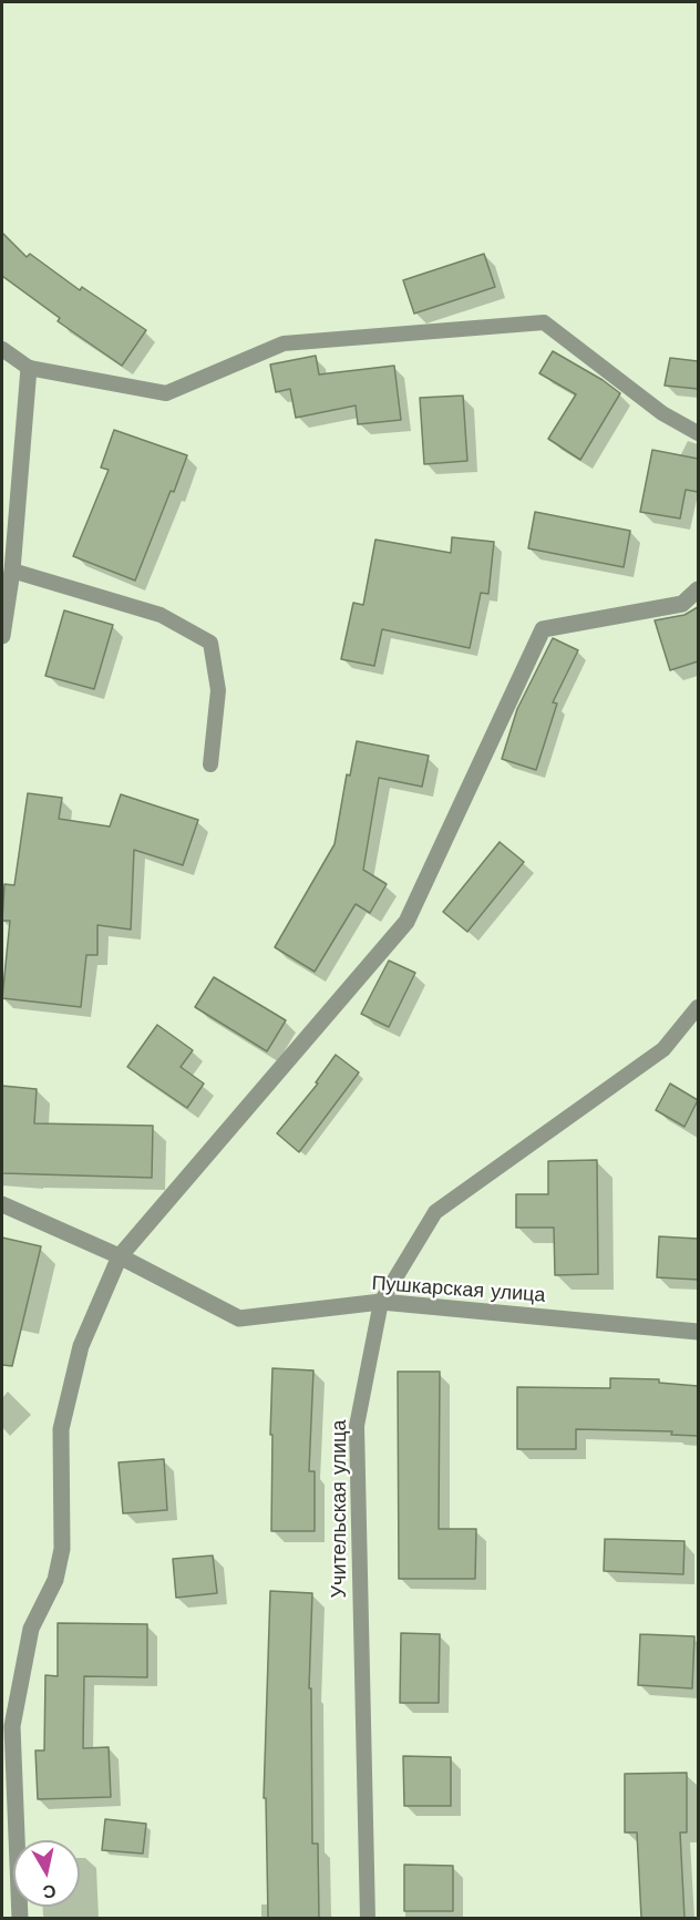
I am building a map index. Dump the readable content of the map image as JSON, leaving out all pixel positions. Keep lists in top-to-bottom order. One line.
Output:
{"streets":{"street":["Пушкарская улица"],"lane":["Учительская улица"]},"crossings":[["Пушкарская улица","Учительская улица"]],"north":"bottom"}
